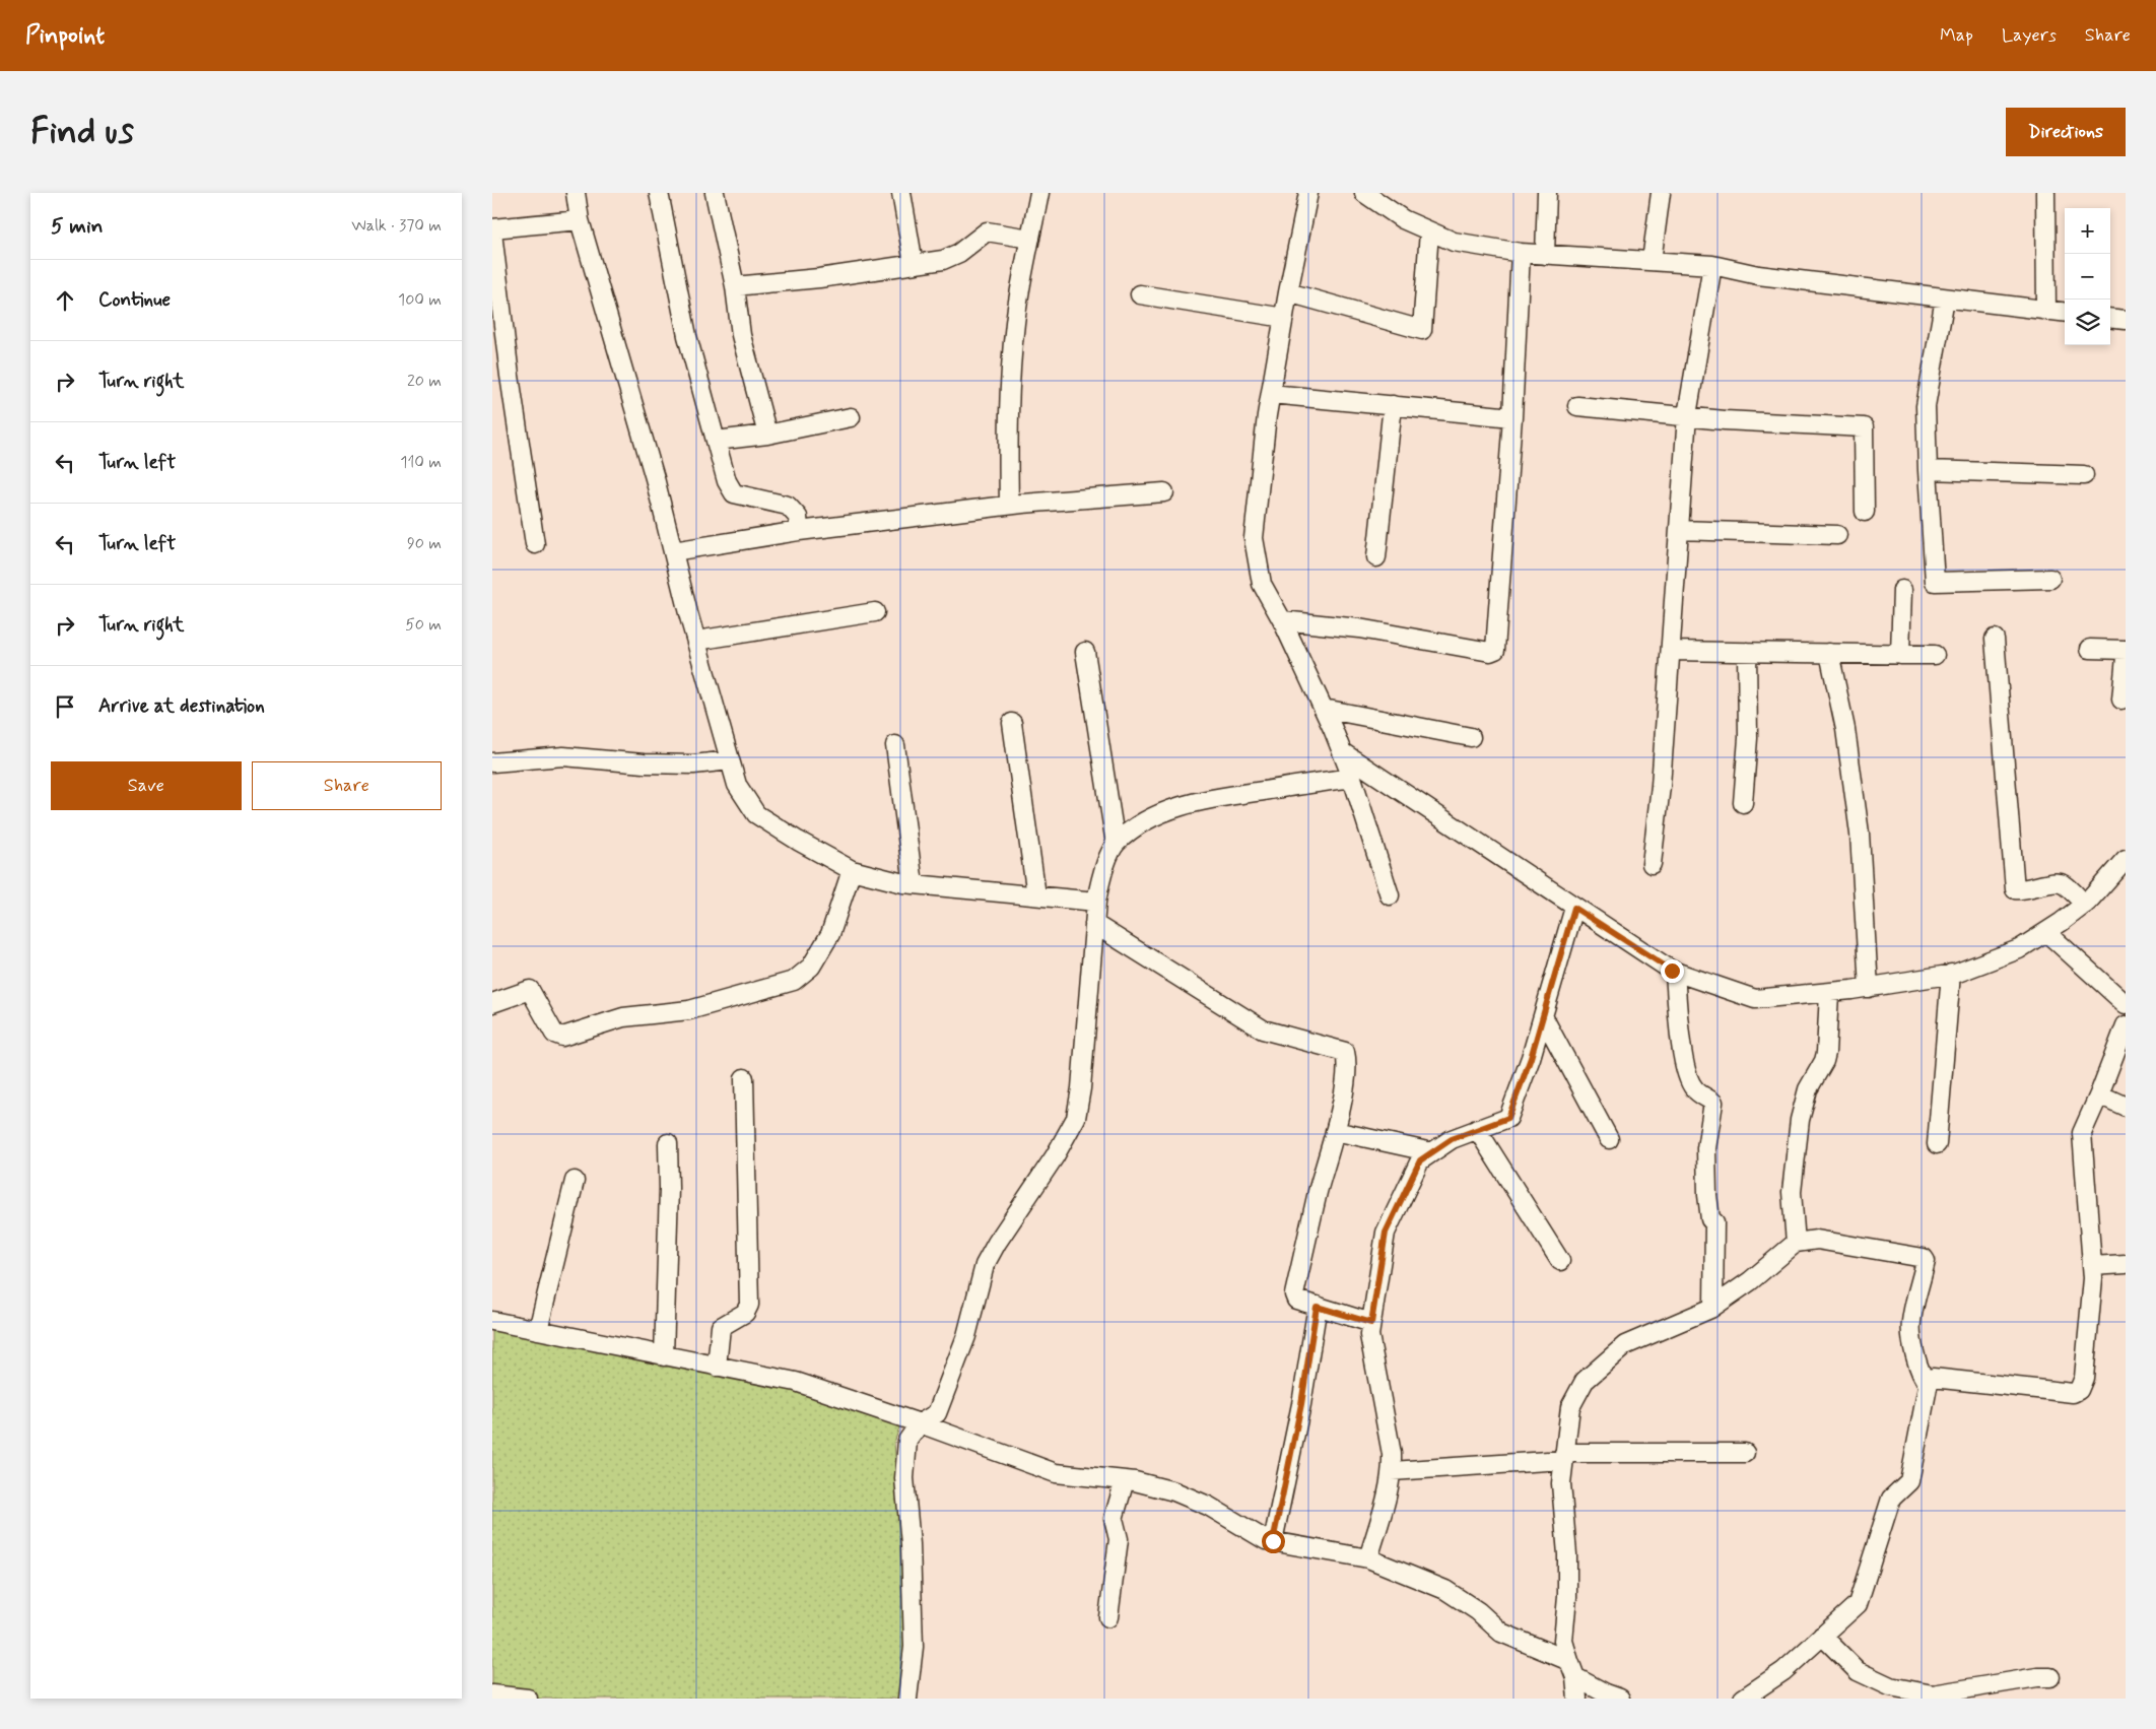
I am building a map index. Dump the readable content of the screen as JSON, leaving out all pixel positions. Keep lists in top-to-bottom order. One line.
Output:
{"page":{"header":"Pinpoint","nav":["Map","Layers","Share"],"buttons":["Directions",["Save","Share"]],"title":"Find us","heading":["5 min","Walk · 370 m"],"map_buttons":["+","−"],"list":[["Continue","100 m"],["Turn right","20 m"],["Turn left","110 m"],["Turn left","90 m"],["Turn right","50 m"],"Arrive at destination"]}}
